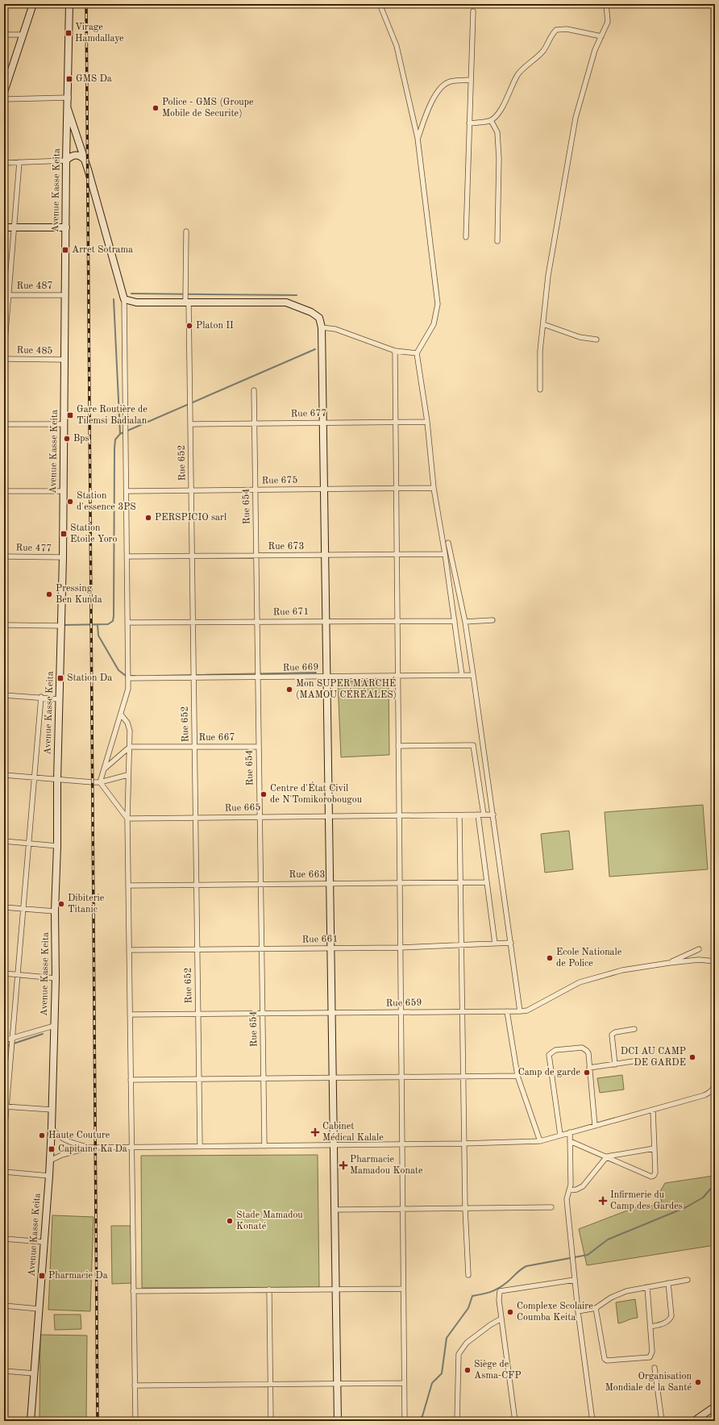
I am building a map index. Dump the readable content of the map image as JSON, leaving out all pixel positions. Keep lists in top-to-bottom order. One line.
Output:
{"streets":{"street":["Avenue Kasse Keita","Rue 487","Rue 485","Rue 677","Rue 652","Rue 675","Rue 654","Rue 673","Rue 477","Rue 671","Rue 669","Rue 667","Rue 665","Rue 663","Rue 661","Rue 659"]},"crossings":[["Avenue Kasse Keita","Rue 487"],["Avenue Kasse Keita","Rue 485"],["Avenue Kasse Keita","Rue 477"],["Rue 677","Rue 652"],["Rue 677","Rue 654"],["Rue 652","Rue 675"],["Rue 652","Rue 673"],["Rue 652","Rue 671"],["Rue 652","Rue 669"],["Rue 652","Rue 667"],["Rue 652","Rue 665"],["Rue 652","Rue 663"],["Rue 652","Rue 661"],["Rue 652","Rue 659"],["Rue 675","Rue 654"],["Rue 654","Rue 673"],["Rue 654","Rue 671"],["Rue 654","Rue 669"],["Rue 654","Rue 667"],["Rue 654","Rue 665"],["Rue 654","Rue 663"],["Rue 654","Rue 661"],["Rue 654","Rue 659"]],"places":{"transit":["Virage Hamdallaye","GMS Da","Arret Sotrama","Gare Routière de Tilemsi Badialan","Station Etoile Yoro","Station Da","Capitaine Ka Da","Pharmacie Da"],"other":["Police - GMS (Groupe Mobile de Securite)","Platon II","Bps","Station d'essence 3PS","PERSPICIO sarl","Pressing Ben Kunda","Mon SUPER MARCHÉ (MAMOU CÉRÉALES)","Centre d'État Civil de N'Tomikorobougou","Dibiterie Titanic","Ecole Nationale de Police","DCI AU CAMP DE GARDE","Camp de garde","Haute Couture","Stade Mamadou Konaté","Complexe Scolaire Coumba Keita","Siège de Asma-CFP","Organisation Mondiale de la Santé"],"health":["Cabinet Médical Kalale","Pharmacie Mamadou Konate","Infirmerie du Camp des Gardes"]}}
